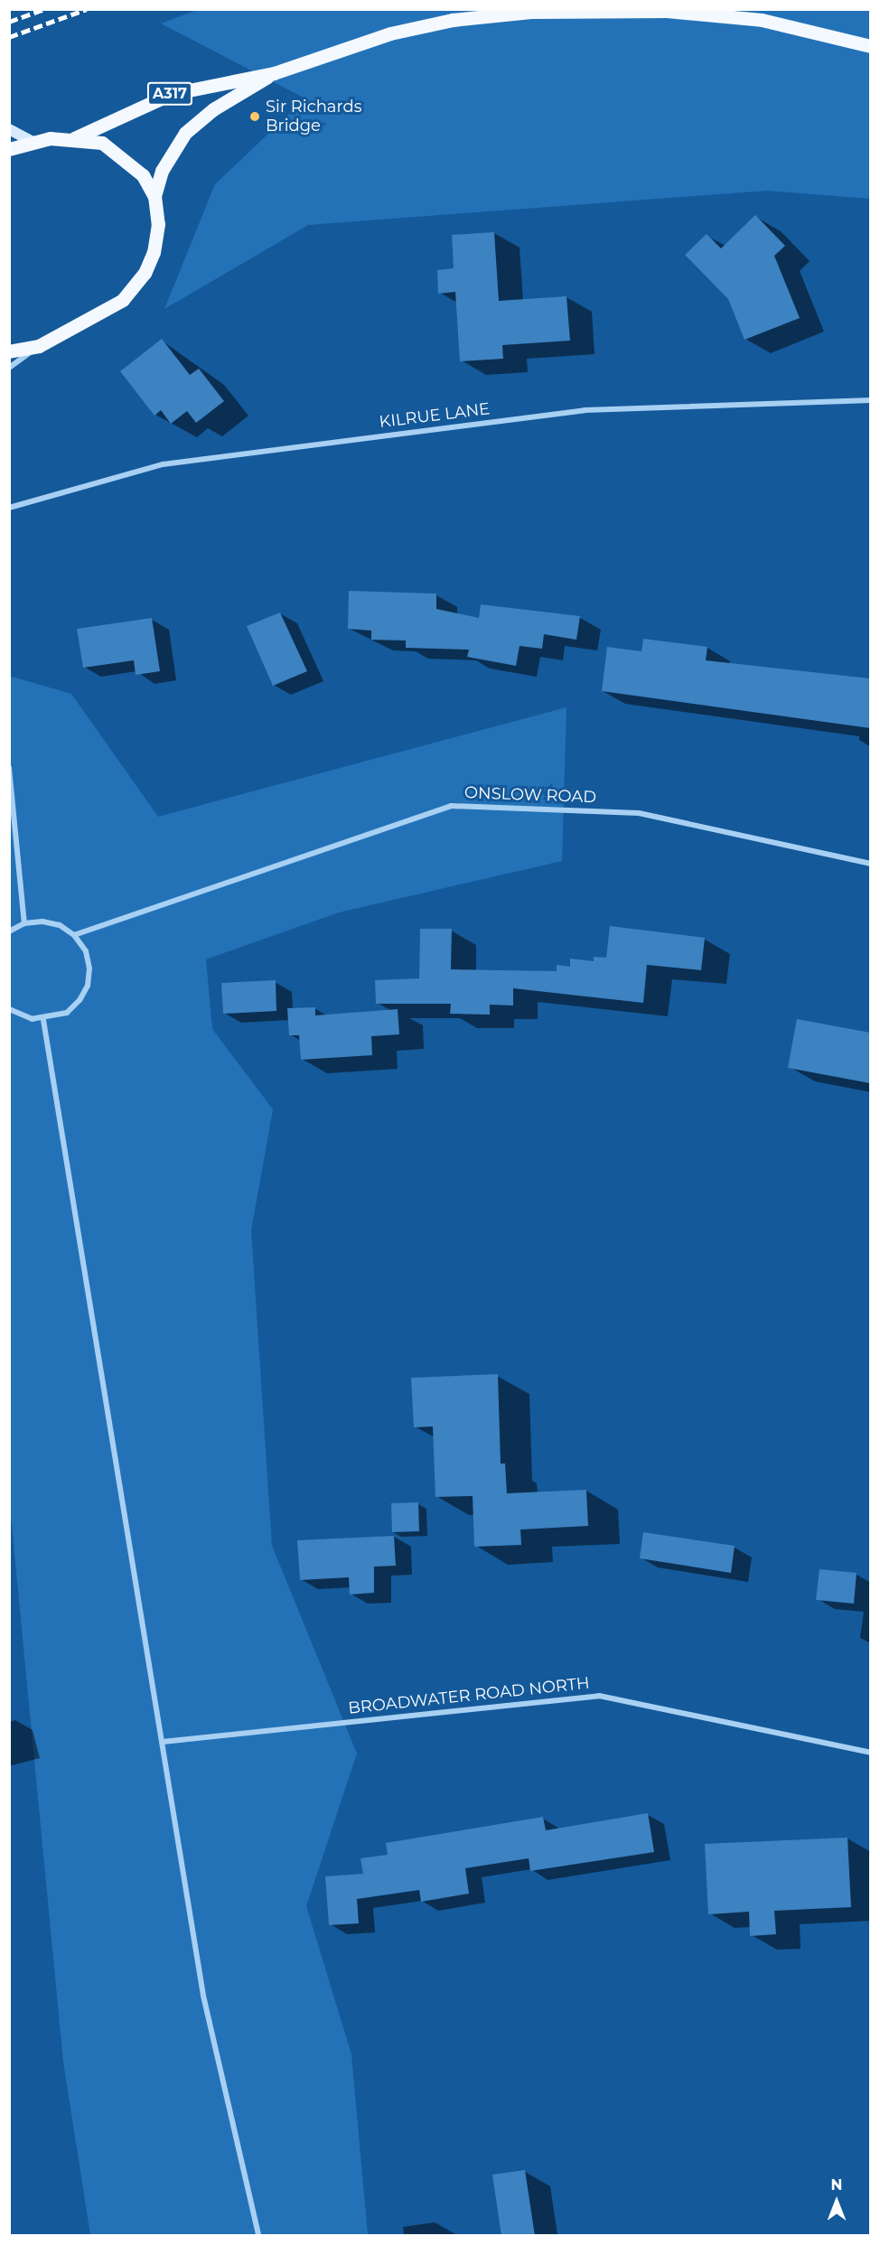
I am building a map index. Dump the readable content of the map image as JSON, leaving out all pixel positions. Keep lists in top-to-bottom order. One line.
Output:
{"streets":{"main road":["A317"],"street":["KILRUE LANE","ONSLOW ROAD","BROADWATER ROAD NORTH"]},"places":["Sir Richards Bridge"],"north":"top"}
